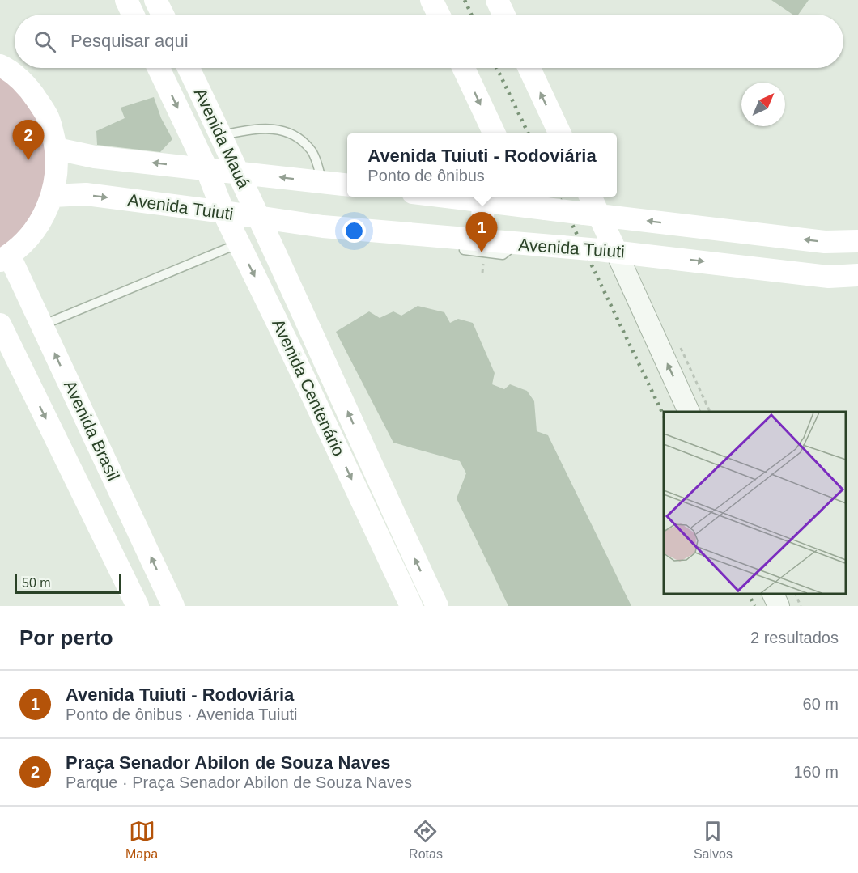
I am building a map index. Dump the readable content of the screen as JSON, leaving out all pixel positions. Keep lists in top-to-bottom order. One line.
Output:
{"streets":{"main road":["Avenida Mauá","Avenida Tuiuti","Avenida Centenário","Avenida Brasil"]},"crossings":[["Avenida Mauá","Avenida Tuiuti"],["Avenida Mauá","Avenida Centenário"],["Avenida Tuiuti","Avenida Centenário"]],"scale_bar":"50 m","north":"top right","page":{"search":"Pesquisar aqui","pins":["2","1"],"popup":["Avenida Tuiuti - Rodoviária","Ponto de ônibus"],"scale":"50 m","heading":["Por perto","2 resultados"],"list":[{"mark":"1","name":"Avenida Tuiuti - Rodoviária","note":"Ponto de ônibus · Avenida Tuiuti","value":"60 m"},{"mark":"2","name":"Praça Senador Abilon de Souza Naves","note":"Parque · Praça Senador Abilon de Souza Naves","value":"160 m"}],"nav":["Mapa","Rotas","Salvos"]}}
